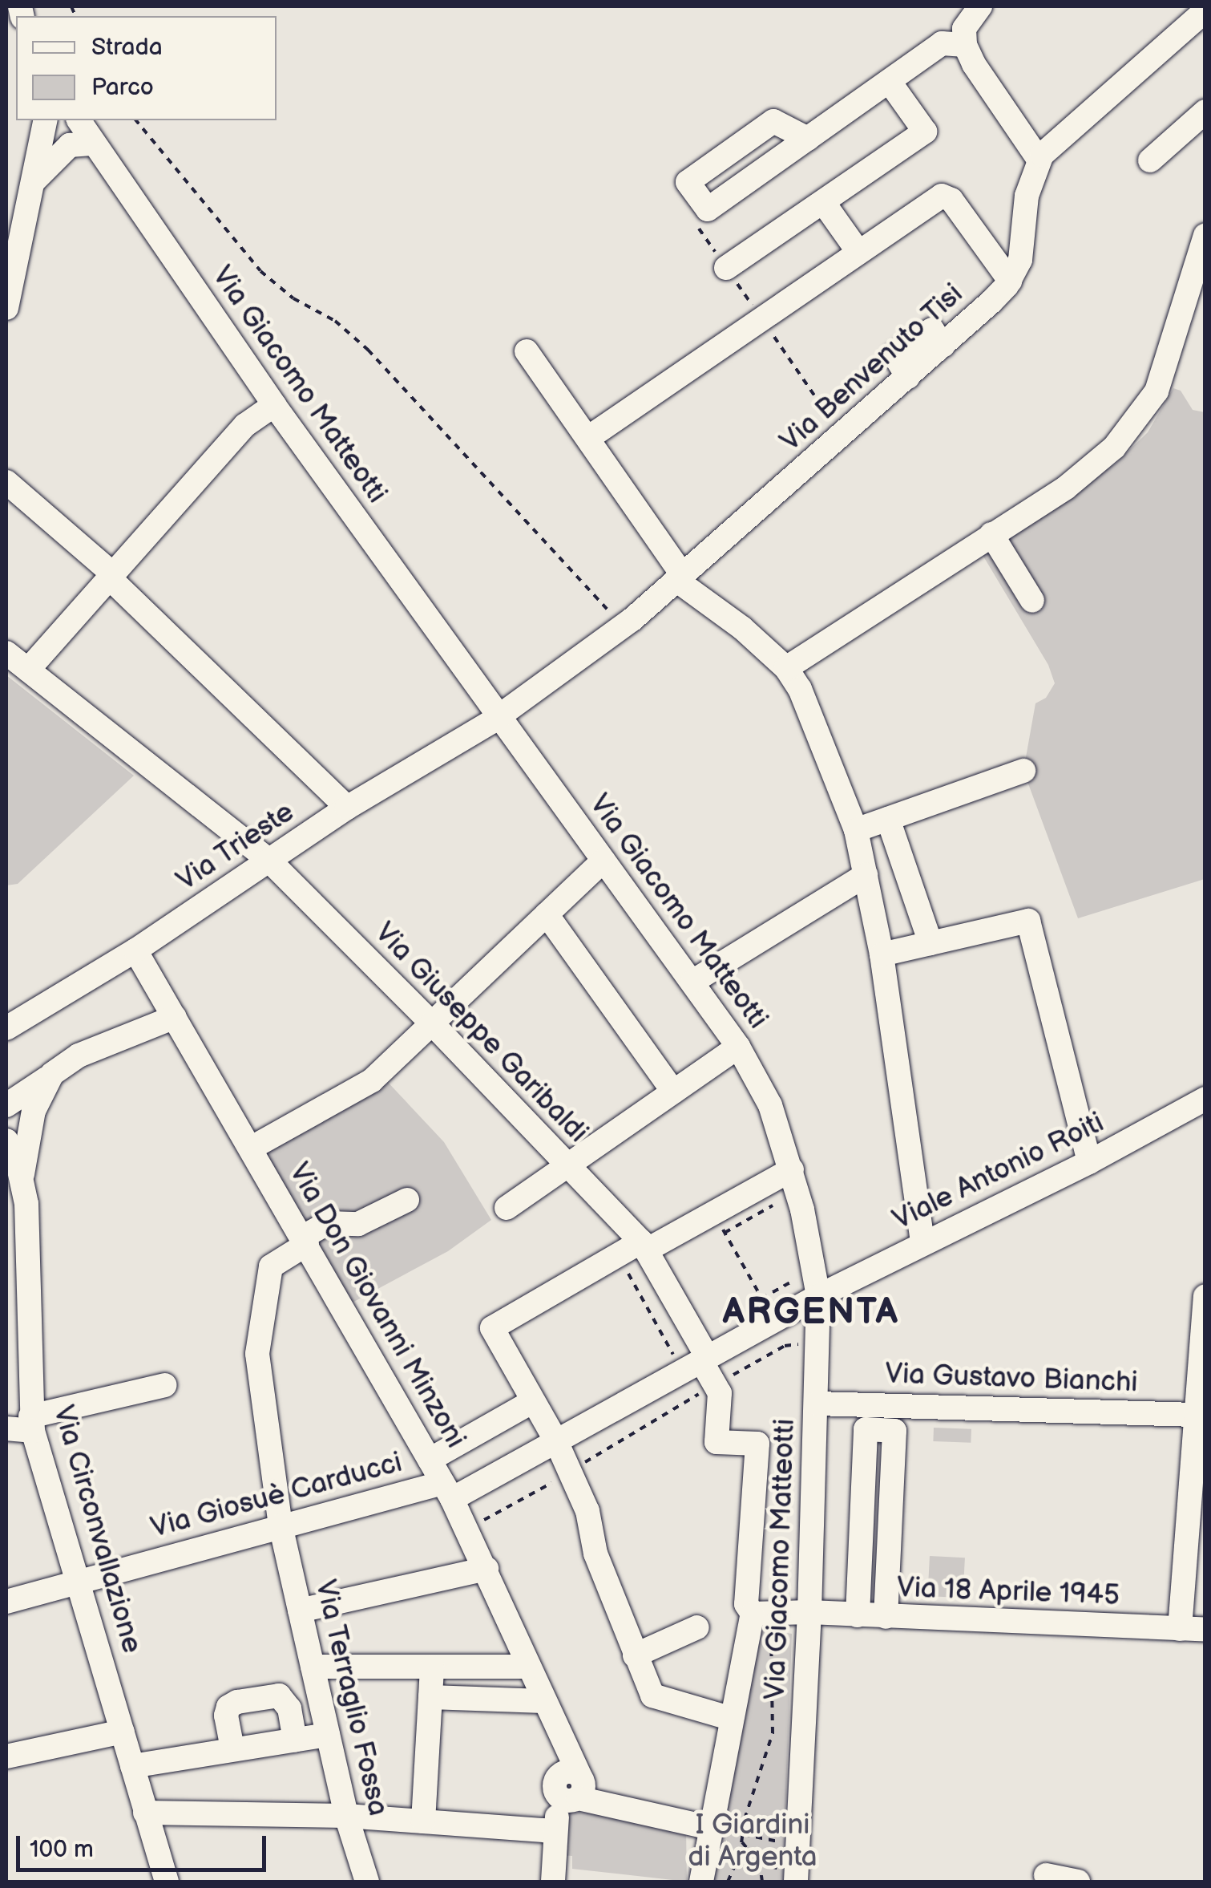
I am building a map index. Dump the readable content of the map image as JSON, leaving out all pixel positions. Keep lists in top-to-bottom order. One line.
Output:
{"streets":{"street":["Via Benvenuto Tisi","Via Giacomo Matteotti","Via Trieste","Via Giuseppe Garibaldi","Viale Antonio Roiti","Via Don Giovanni Minzoni","Via Gustavo Bianchi","Via Giosuè Carducci","Via Circonvallazione","Via 18 Aprile 1945","Via Terraglio Fossa"]},"crossings":[["Via Benvenuto Tisi","Via Giacomo Matteotti"],["Via Benvenuto Tisi","Via Trieste"],["Via Giacomo Matteotti","Via Trieste"],["Via Giacomo Matteotti","Viale Antonio Roiti"],["Via Giacomo Matteotti","Via Gustavo Bianchi"],["Via Giacomo Matteotti","Via 18 Aprile 1945"],["Via Trieste","Via Giuseppe Garibaldi"],["Via Trieste","Via Don Giovanni Minzoni"],["Via Giuseppe Garibaldi","Viale Antonio Roiti"],["Via Giuseppe Garibaldi","Via Giosuè Carducci"],["Via Giuseppe Garibaldi","Via 18 Aprile 1945"],["Viale Antonio Roiti","Via Giosuè Carducci"],["Via Don Giovanni Minzoni","Via Giosuè Carducci"],["Via Don Giovanni Minzoni","Via Terraglio Fossa"],["Via Giosuè Carducci","Via Circonvallazione"],["Via Giosuè Carducci","Via Terraglio Fossa"]],"districts":["ARGENTA"],"parks":["I Giardini di Argenta"],"legend":["Strada","Parco"],"scale_bar":"100 m"}
